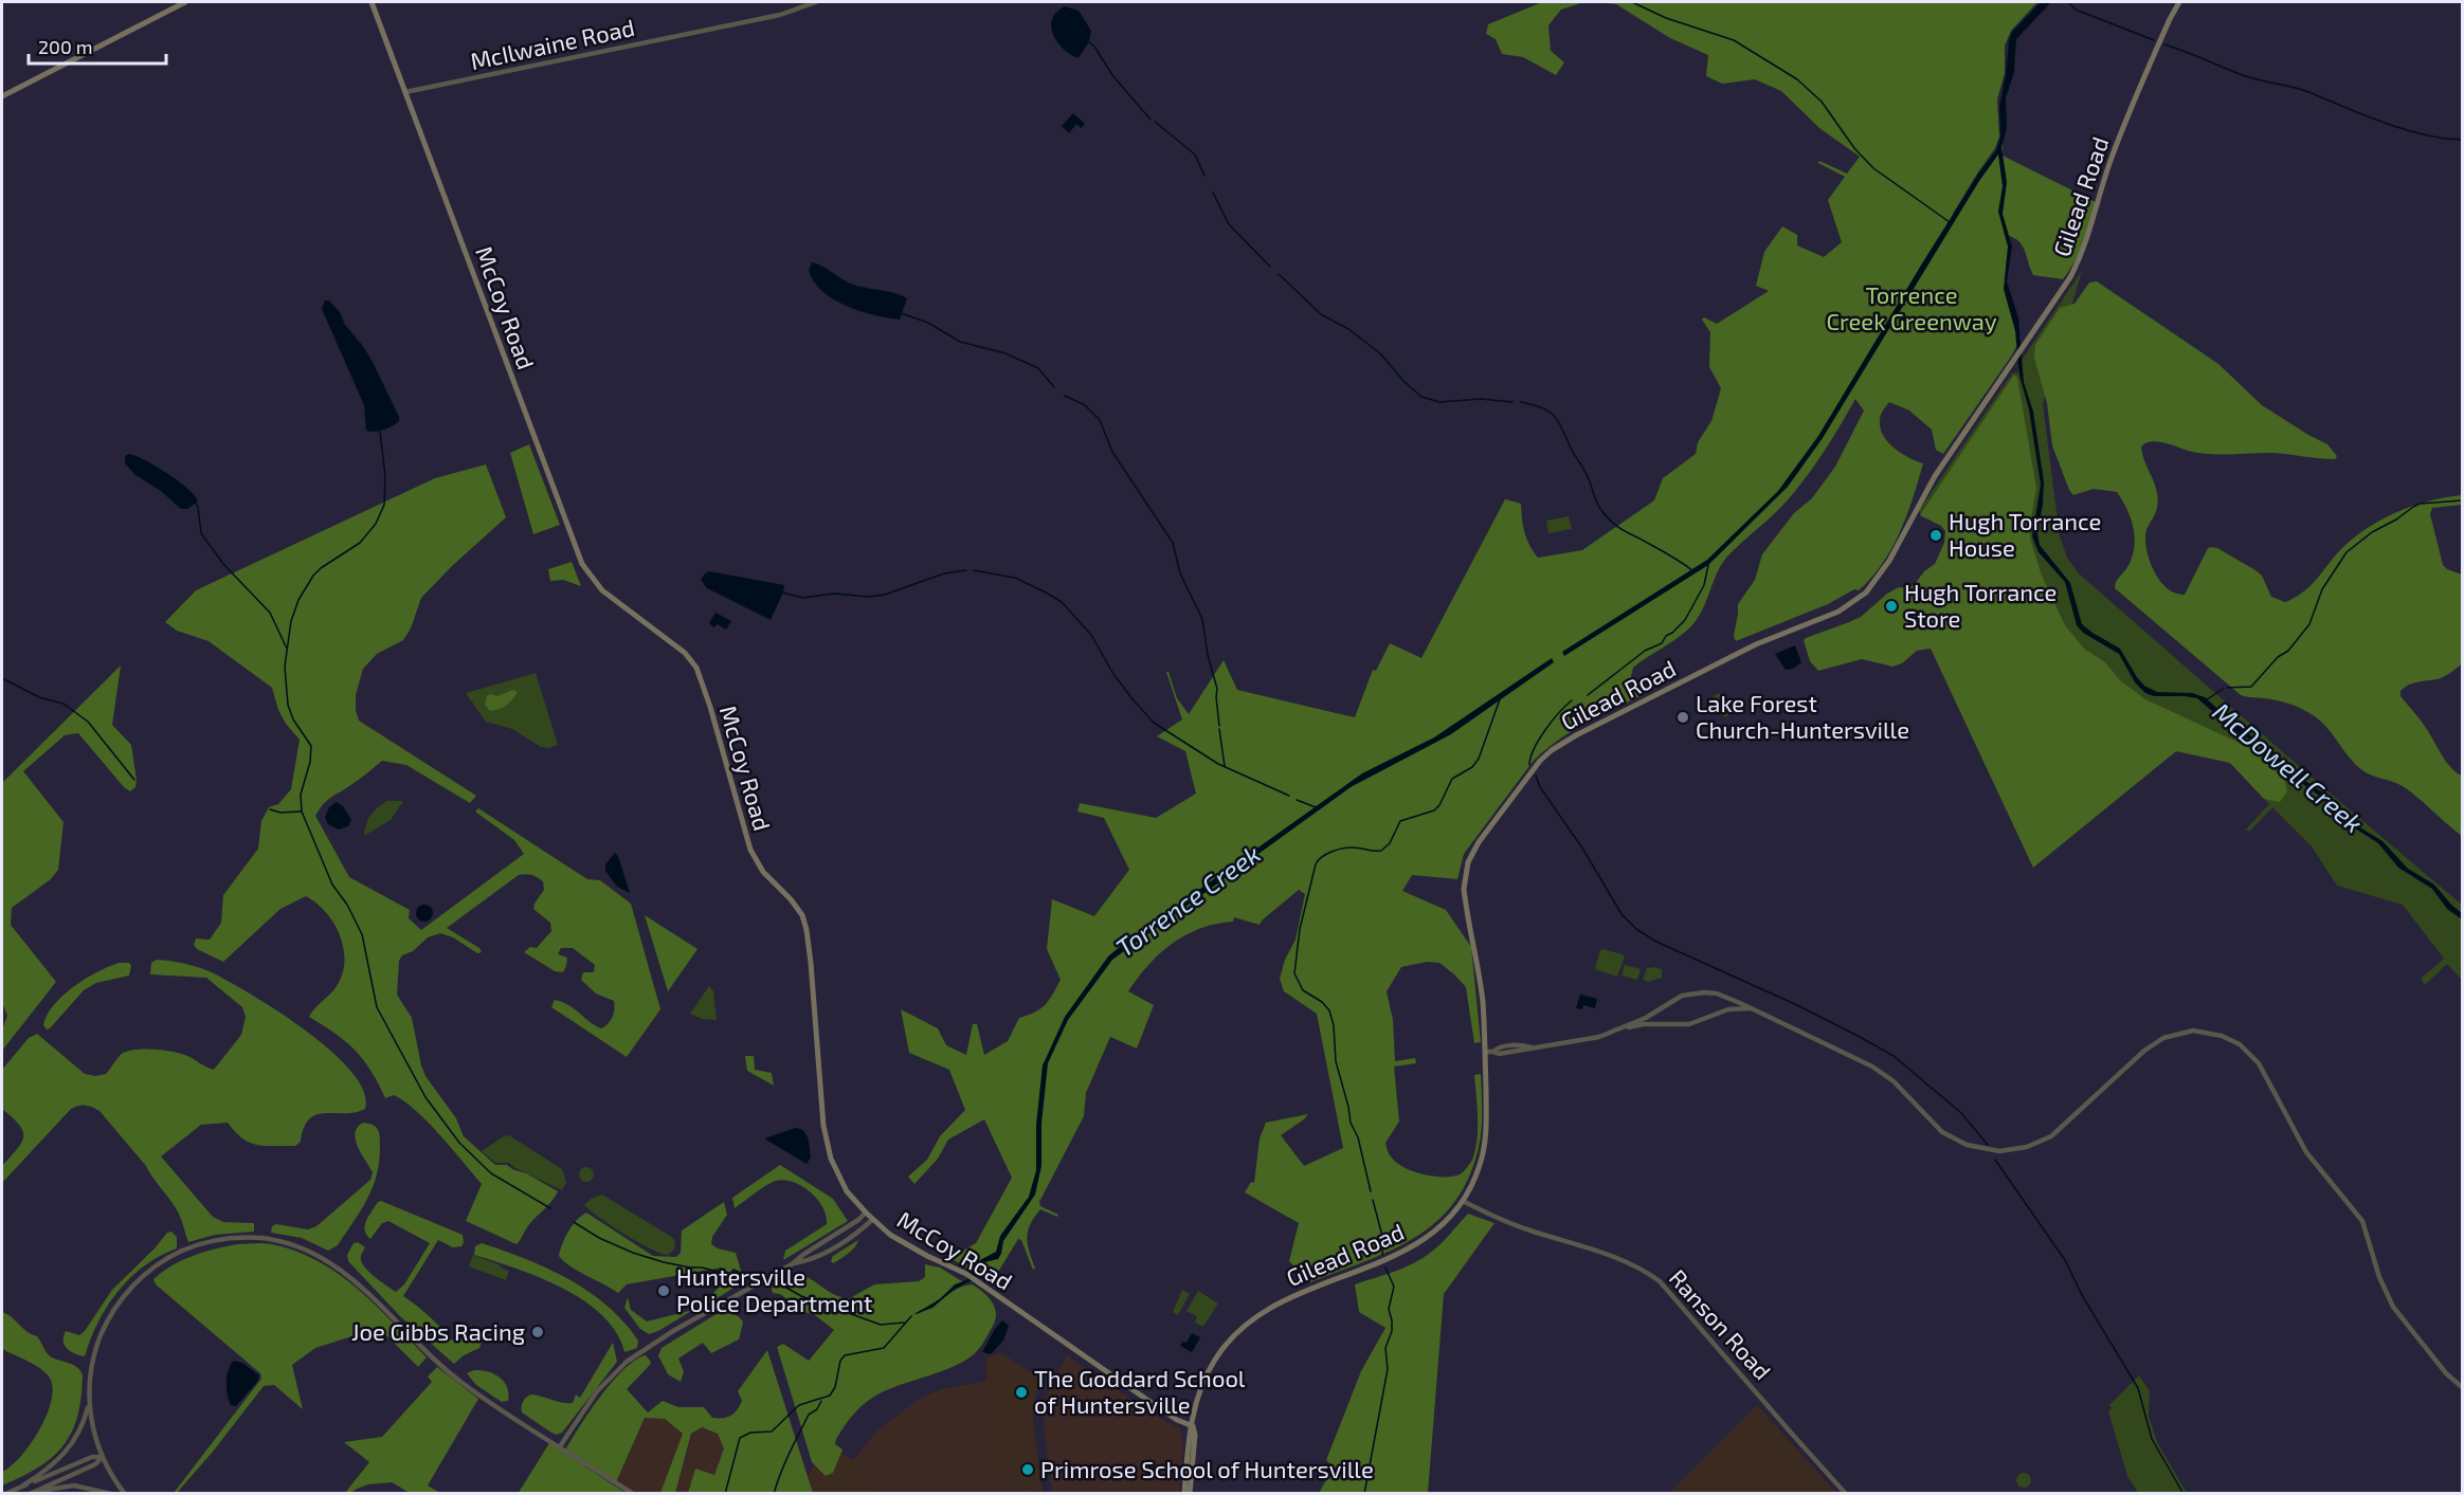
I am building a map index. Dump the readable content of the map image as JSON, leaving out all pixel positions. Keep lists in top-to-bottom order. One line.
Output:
{"streets":{"main road":["Gilead Road","McCoy Road"],"street":["McIlwaine Road","Ranson Road"]},"crossings":[["McIlwaine Road","McCoy Road"],["Gilead Road","McCoy Road"],["Gilead Road","Ranson Road"]],"water":["McDowell Creek","Torrence Creek"],"parks":["Torrence Creek Greenway"],"places":["Hugh Torrance House","Hugh Torrance Store","Lake Forest Church-Huntersville","Huntersville Police Department","Joe Gibbs Racing","The Goddard School of Huntersville","Primrose School of Huntersville"],"scale_bar":"200 m"}
